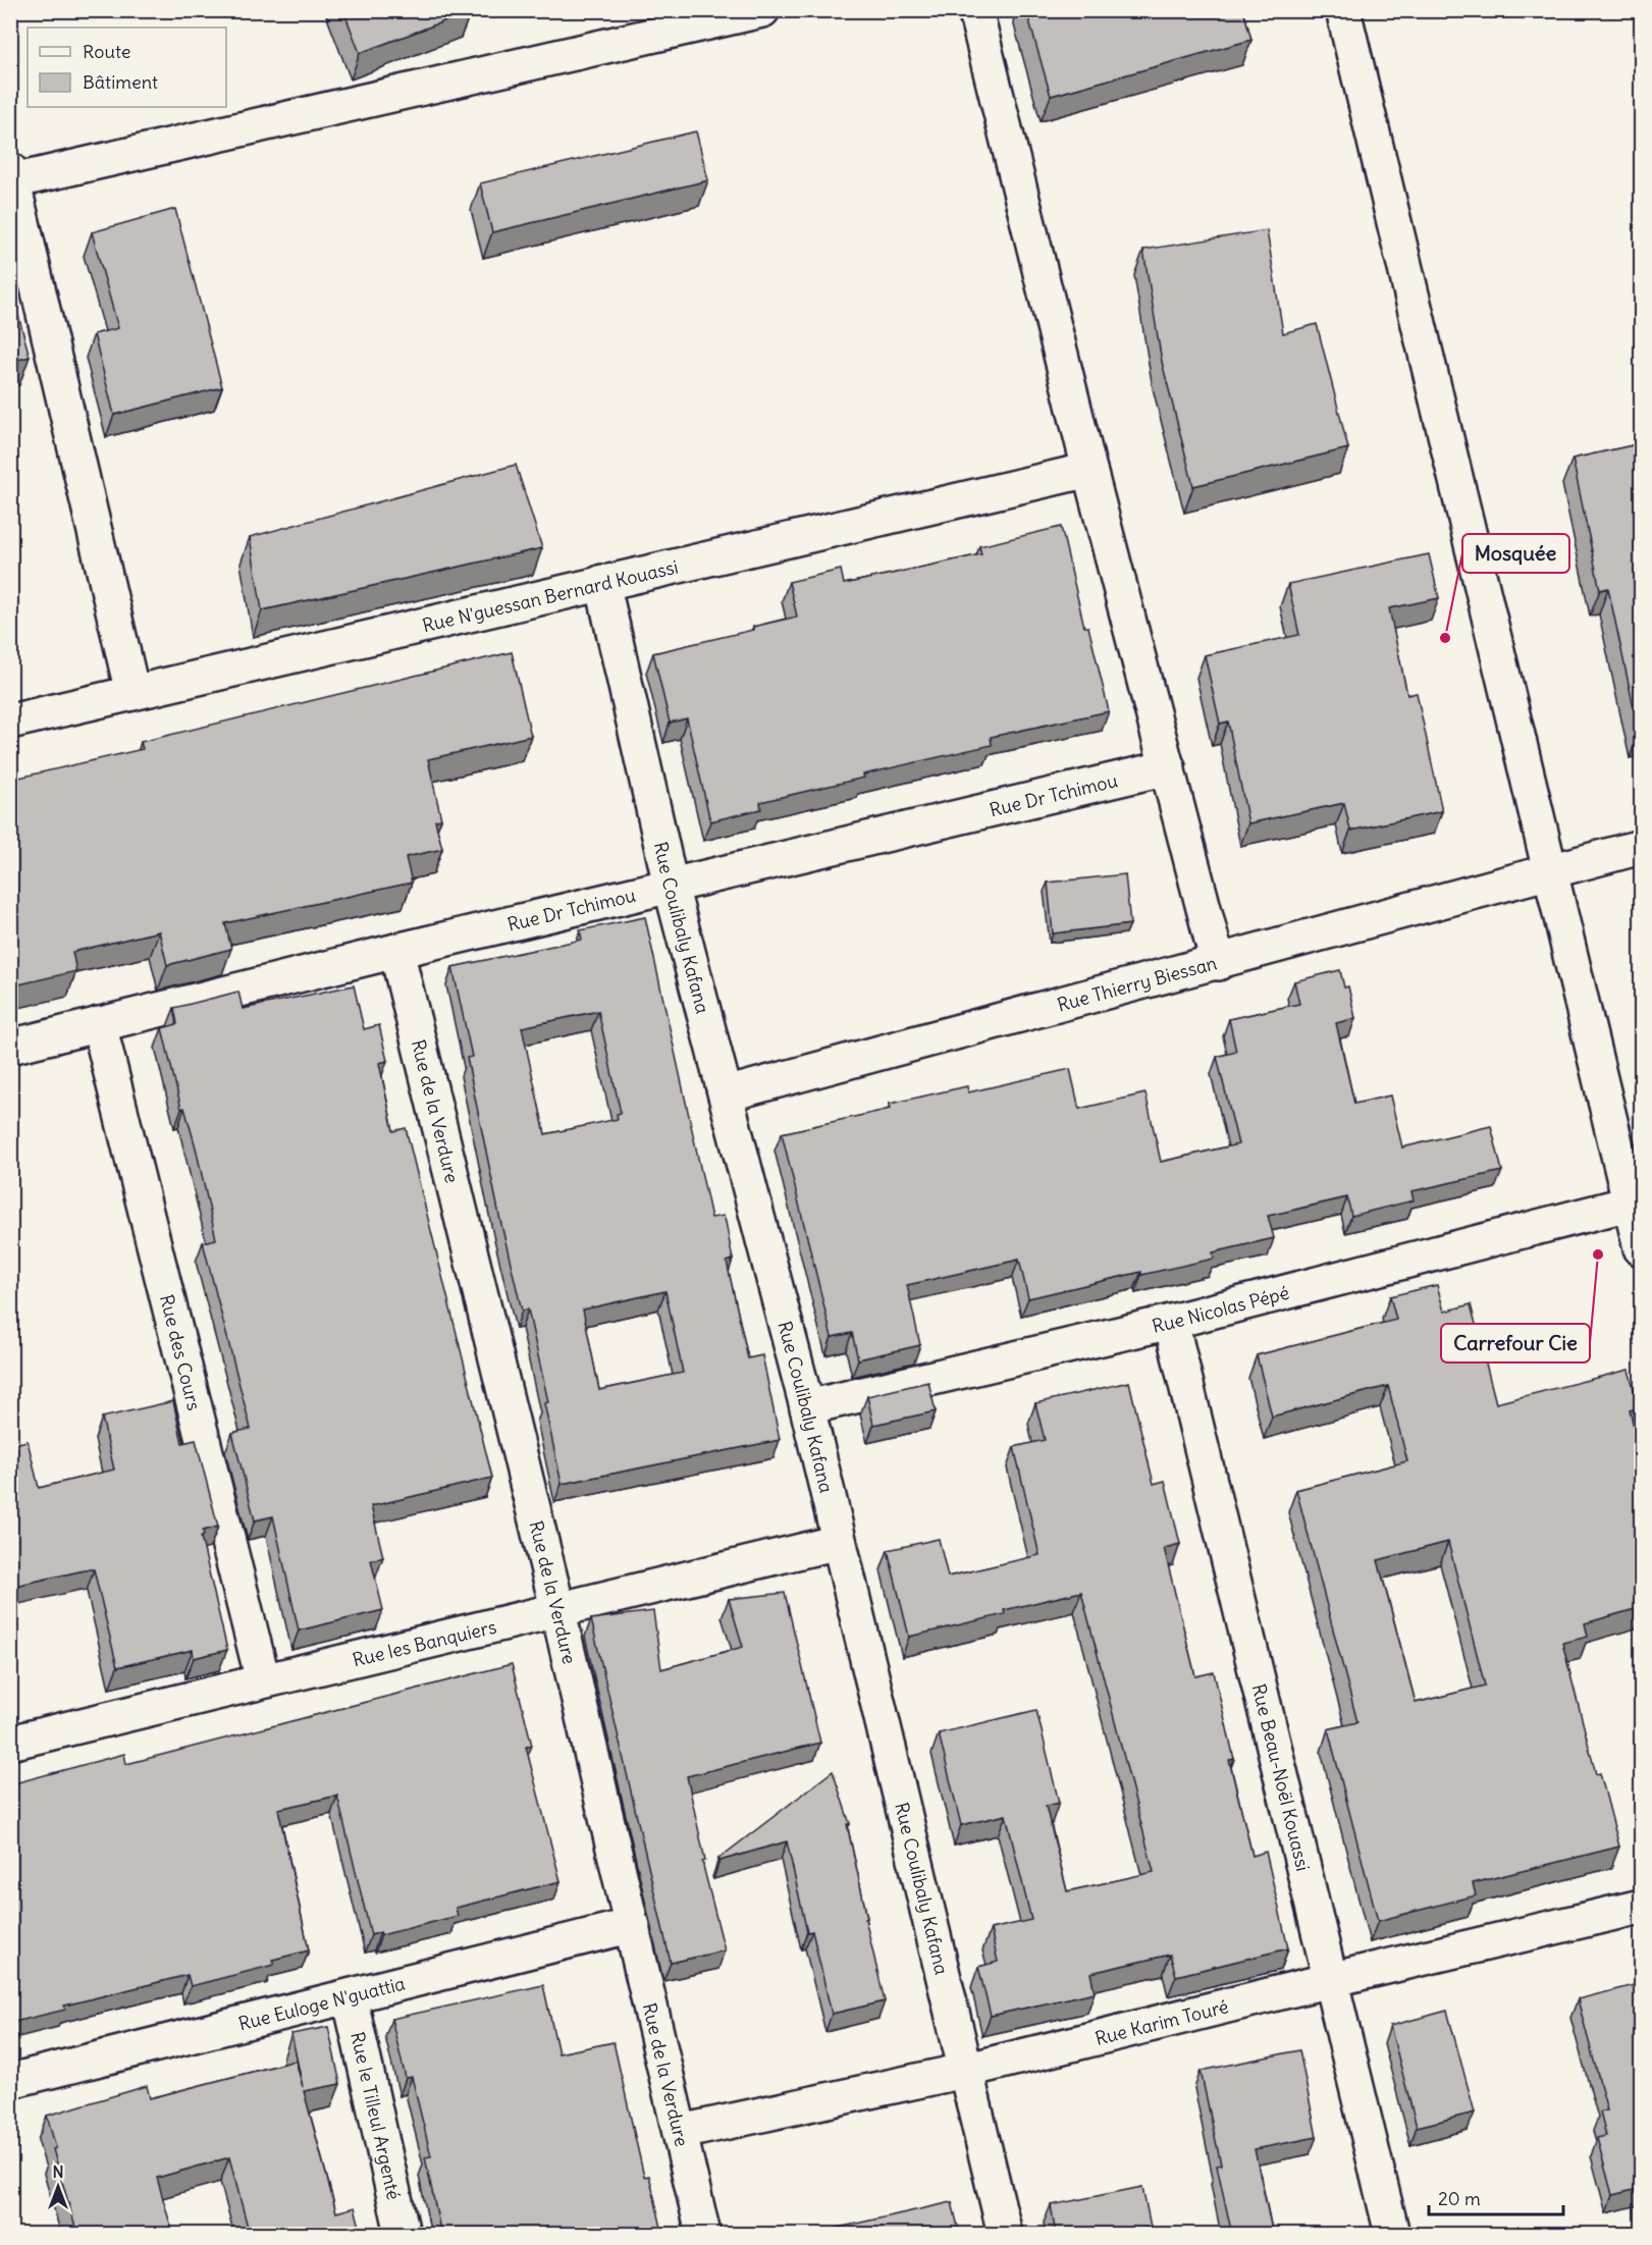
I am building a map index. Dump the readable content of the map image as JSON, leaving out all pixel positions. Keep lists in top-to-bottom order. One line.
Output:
{"streets":{"street":["Rue N'guessan Bernard Kouassi","Rue Dr Tchimou","Rue Coulibaly Kafana","Rue Thierry Biessan","Rue de la Verdure","Rue Nicolas Pépé","Rue des Cours","Rue les Banquiers","Rue Beau-Noël Kouassi","Rue Euloge N'guattia","Rue Karim Touré","Rue le Tilleul Argenté"]},"crossings":[["Rue N'guessan Bernard Kouassi","Rue Coulibaly Kafana"],["Rue Dr Tchimou","Rue Coulibaly Kafana"],["Rue Dr Tchimou","Rue de la Verdure"],["Rue Dr Tchimou","Rue des Cours"],["Rue Coulibaly Kafana","Rue Thierry Biessan"],["Rue Coulibaly Kafana","Rue Nicolas Pépé"],["Rue Coulibaly Kafana","Rue les Banquiers"],["Rue Coulibaly Kafana","Rue Karim Touré"],["Rue de la Verdure","Rue les Banquiers"],["Rue de la Verdure","Rue Euloge N'guattia"],["Rue de la Verdure","Rue Karim Touré"],["Rue Nicolas Pépé","Rue Beau-Noël Kouassi"],["Rue des Cours","Rue les Banquiers"],["Rue Beau-Noël Kouassi","Rue Karim Touré"],["Rue Euloge N'guattia","Rue le Tilleul Argenté"]],"places":["Mosquée","Carrefour Cie"],"legend":["Route","Bâtiment"],"scale_bar":"20 m","north":"top"}
